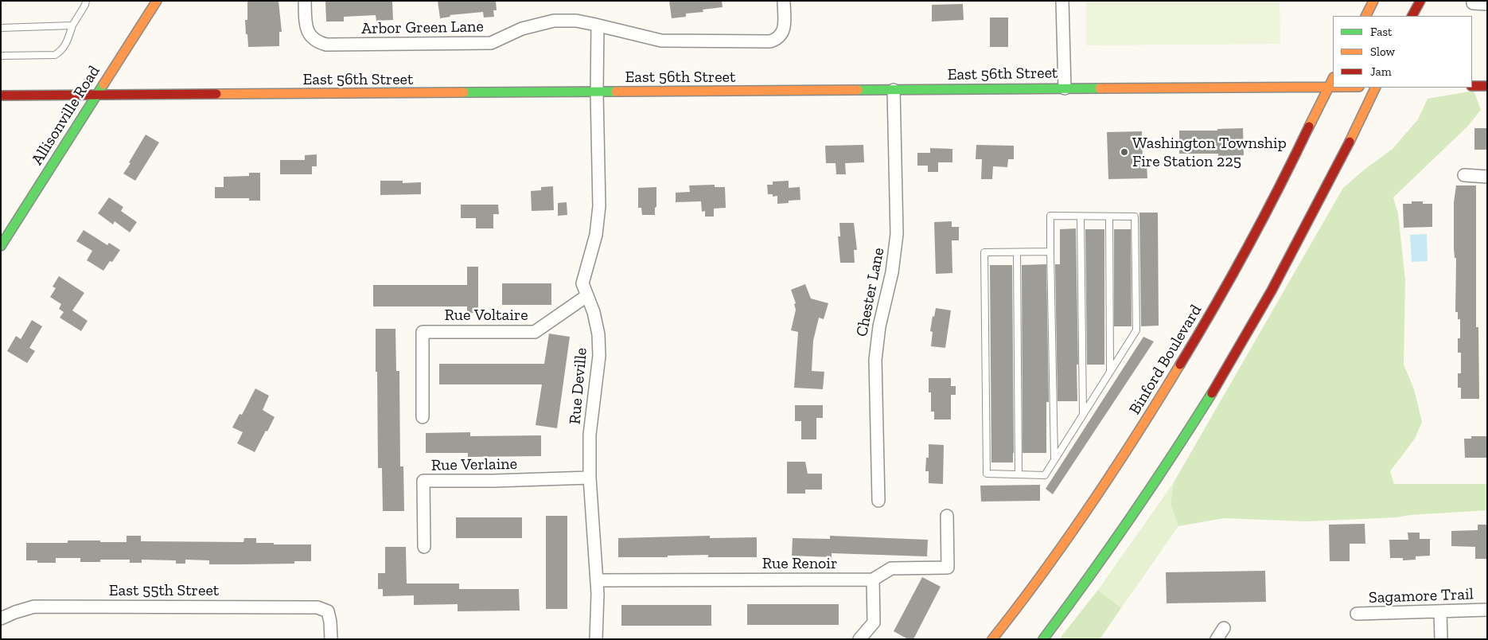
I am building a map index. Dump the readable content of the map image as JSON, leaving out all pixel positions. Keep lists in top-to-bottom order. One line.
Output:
{"streets":{"main road":["East 56th Street","Allisonville Road","Binford Boulevard"],"street":["Arbor Green Lane","Chester Lane","Rue Voltaire","Rue Deville","Rue Verlaine","Rue Renoir","East 55th Street","Sagamore Trail"]},"crossings":[["Arbor Green Lane","Rue Deville"],["East 56th Street","Allisonville Road"],["East 56th Street","Chester Lane"],["East 56th Street","Binford Boulevard"],["East 56th Street","Rue Deville"],["Rue Voltaire","Rue Deville"],["Rue Deville","Rue Verlaine"],["Rue Deville","Rue Renoir"]],"places":["Washington Township Fire Station 225"],"legend":["Fast","Slow","Jam"]}
